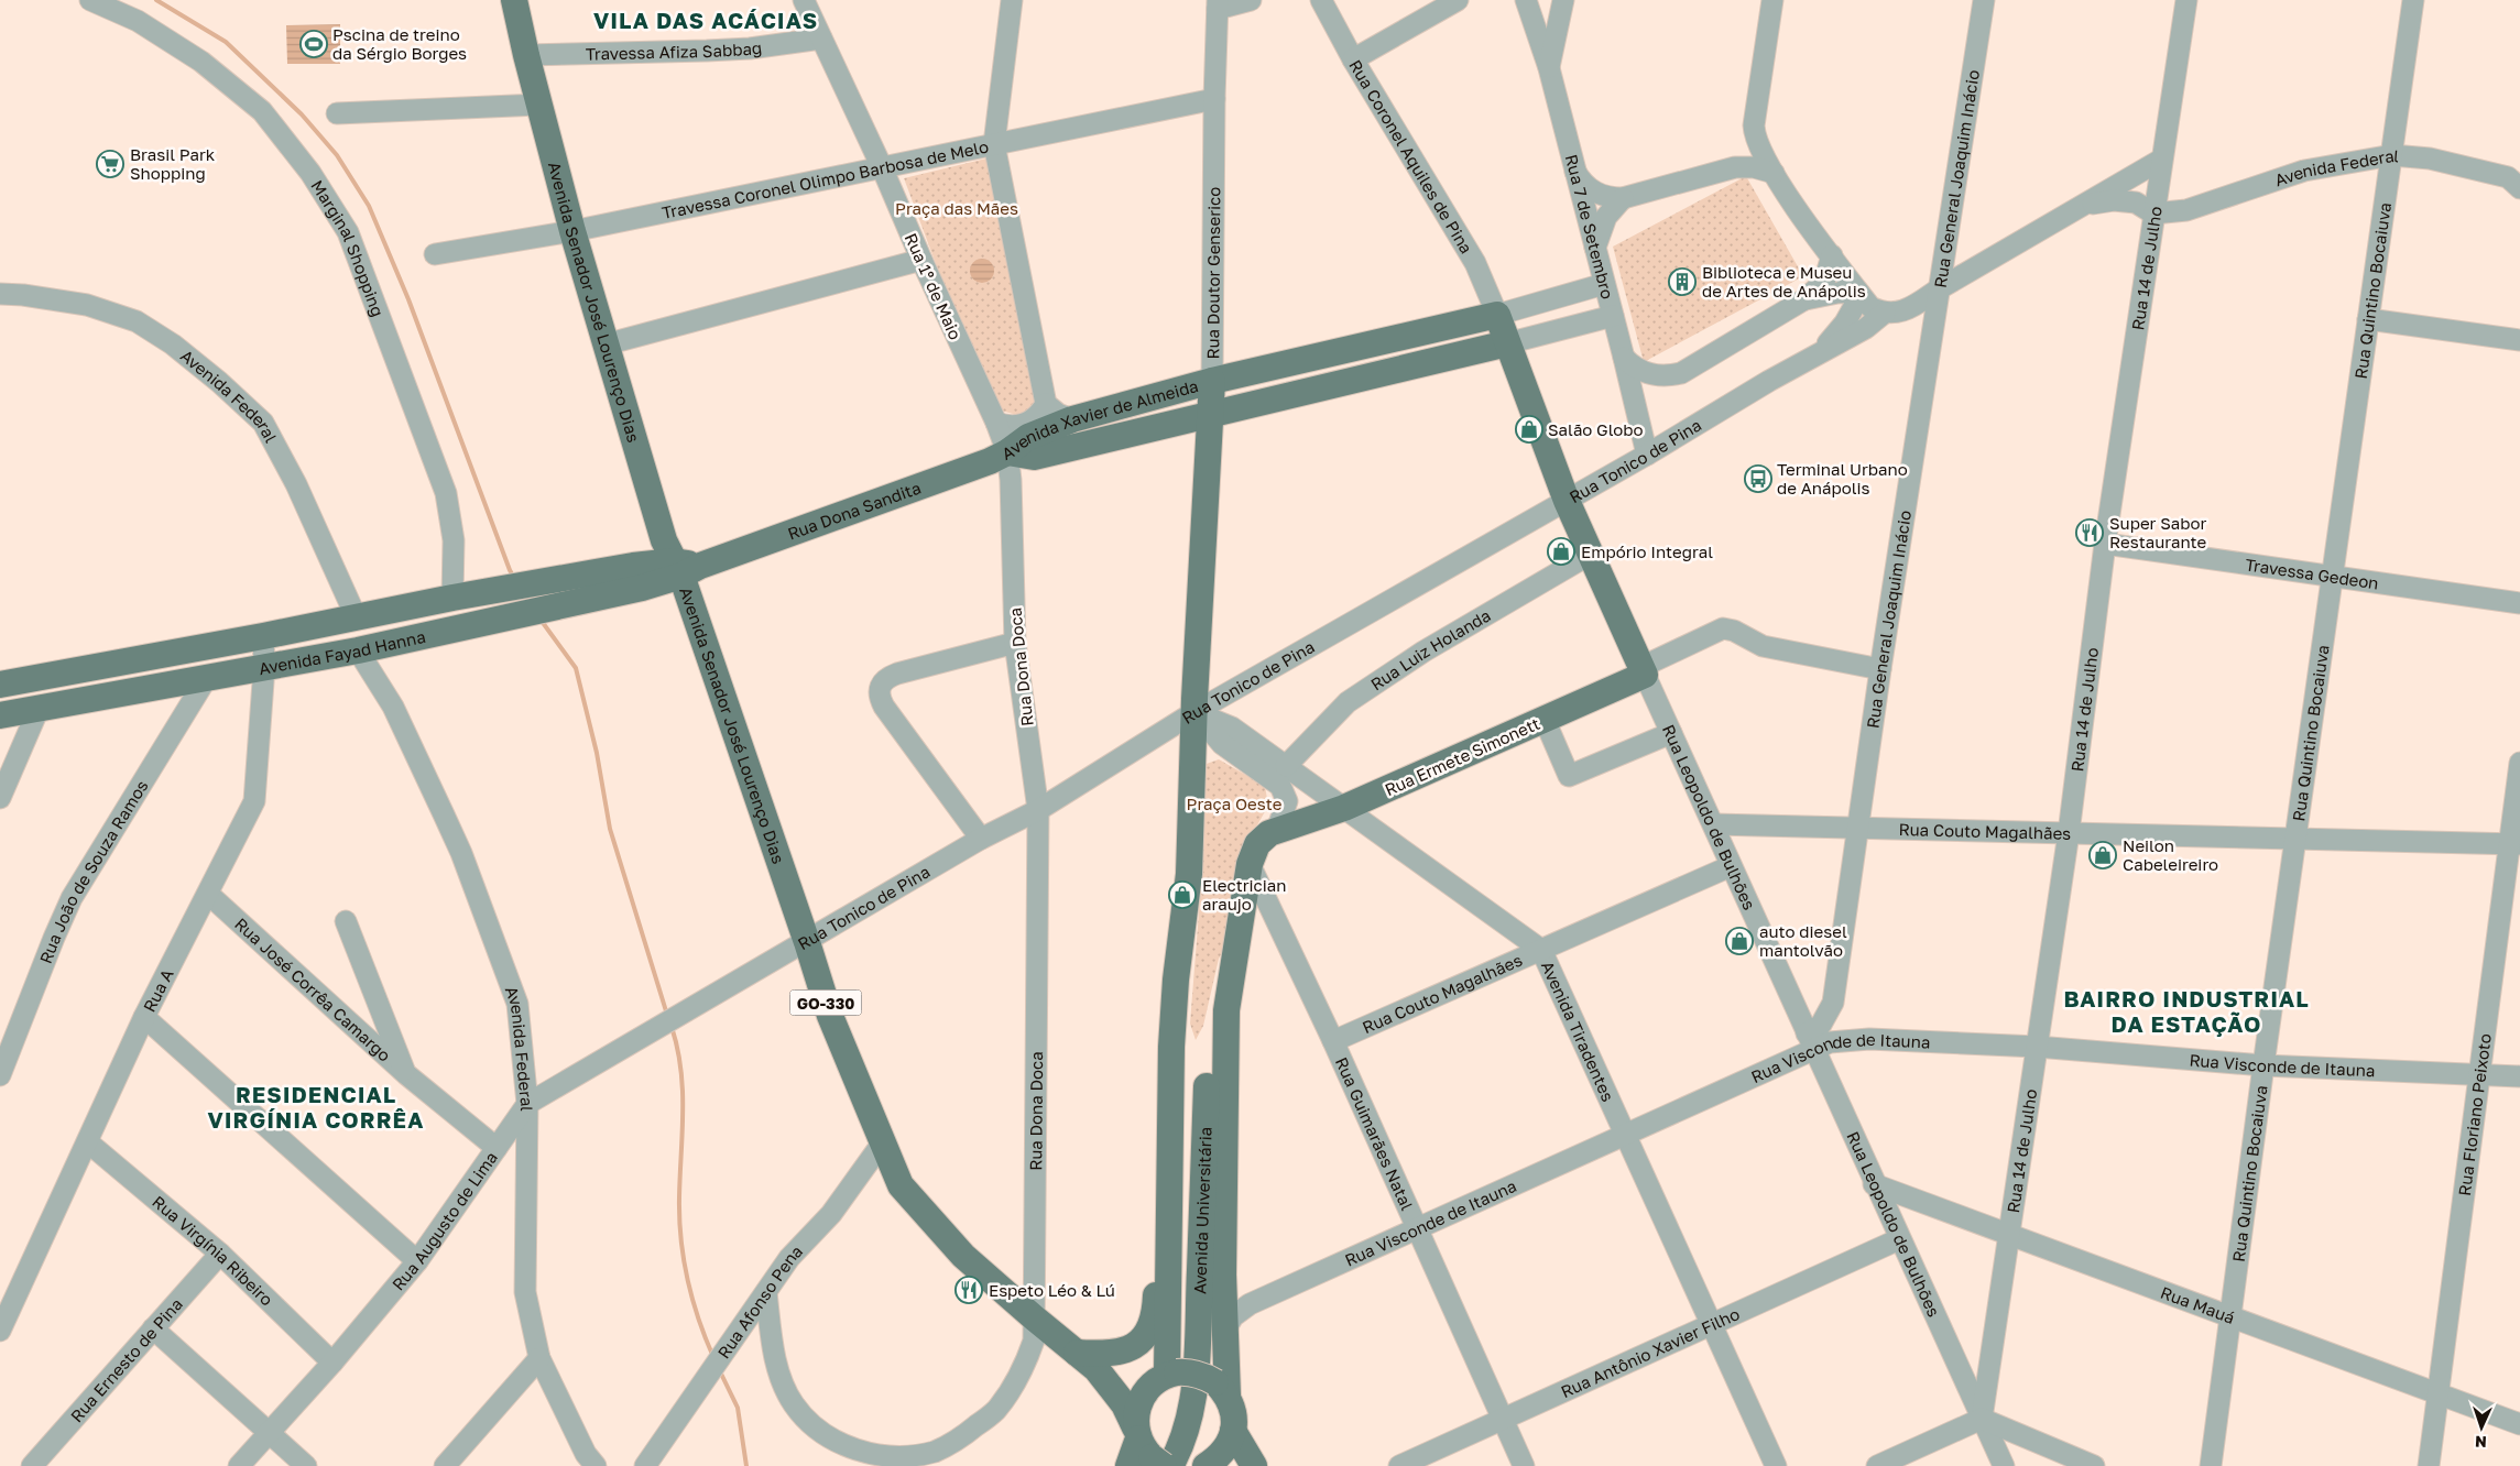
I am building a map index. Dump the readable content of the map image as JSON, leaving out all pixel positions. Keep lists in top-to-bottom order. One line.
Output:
{"streets":{"main road":["Rua Doutor Genserico","Avenida Senador José Lourenço Dias","Avenida Xavier de Almeida","Rua Dona Sandita","Avenida Fayad Hanna","Rua Ermete Simonett","Rua Leopoldo de Bulhões","GO-330","Avenida Universitária"],"street":["Travessa Afiza Sabbag","Rua Coronel Aquiles de Pina","Avenida Federal","Travessa Coronel Olimpo Barbosa de Melo","Rua General Joaquim Inácio","Rua 7 de Setembro","Marginal Shopping","Rua 14 de Julho","Rua 1º de Maio","Rua Quintino Bocaiuva","Rua Tonico de Pina","Travessa Gedeon","Rua Luiz Holanda","Rua Dona Doca","Rua Couto Magalhães","Rua João de Souza Ramos","Rua A","Rua José Corrêa Camargo","Avenida Tiradentes","Rua Visconde de Itauna","Rua Floriano Peixoto","Rua Guimarães Natal","Rua Augusto de Lima","Rua Virgínia Ribeiro","Rua Afonso Pena","Rua Mauá","Rua Antônio Xavier Filho","Rua Ernesto de Pina"]},"crossings":[["Travessa Afiza Sabbag","Rua 1º de Maio"],["Travessa Afiza Sabbag","Avenida Senador José Lourenço Dias"],["Rua Coronel Aquiles de Pina","Avenida Xavier de Almeida"],["Rua Coronel Aquiles de Pina","Rua Leopoldo de Bulhões"],["Avenida Federal","Rua 14 de Julho"],["Avenida Federal","Rua Quintino Bocaiuva"],["Avenida Federal","Avenida Fayad Hanna"],["Avenida Federal","Rua Augusto de Lima"],["Travessa Coronel Olimpo Barbosa de Melo","Rua Doutor Genserico"],["Travessa Coronel Olimpo Barbosa de Melo","Rua 1º de Maio"],["Travessa Coronel Olimpo Barbosa de Melo","Avenida Senador José Lourenço Dias"],["Rua General Joaquim Inácio","Rua Ermete Simonett"],["Rua General Joaquim Inácio","Rua Leopoldo de Bulhões"],["Rua General Joaquim Inácio","Rua Couto Magalhães"],["Rua General Joaquim Inácio","Rua Visconde de Itauna"],["Rua 7 de Setembro","Avenida Xavier de Almeida"],["Rua 7 de Setembro","Rua Tonico de Pina"],["Marginal Shopping","Avenida Fayad Hanna"],["Rua 14 de Julho","Travessa Gedeon"],["Rua 14 de Julho","Rua Leopoldo de Bulhões"],["Rua 14 de Julho","Rua Couto Magalhães"],["Rua 14 de Julho","Rua Visconde de Itauna"],["Rua 14 de Julho","Rua Mauá"],["Rua Doutor Genserico","Avenida Xavier de Almeida"],["Rua Doutor Genserico","Rua Tonico de Pina"],["Rua Doutor Genserico","Avenida Tiradentes"],["Rua Doutor Genserico","Avenida Universitária"],["Rua 1º de Maio","Avenida Xavier de Almeida"],["Rua 1º de Maio","Rua Dona Sandita"],["Rua 1º de Maio","Rua Dona Doca"],["Rua Quintino Bocaiuva","Travessa Gedeon"],["Rua Quintino Bocaiuva","Rua Couto Magalhães"],["Rua Quintino Bocaiuva","Rua Visconde de Itauna"],["Rua Quintino Bocaiuva","Rua Mauá"],["Avenida Senador José Lourenço Dias","Rua Tonico de Pina"],["Avenida Senador José Lourenço Dias","Rua Dona Sandita"],["Avenida Senador José Lourenço Dias","Avenida Fayad Hanna"],["Avenida Senador José Lourenço Dias","Rua Dona Doca"],["Avenida Senador José Lourenço Dias","Avenida Universitária"],["Avenida Senador José Lourenço Dias","Rua Afonso Pena"],["Avenida Xavier de Almeida","Rua Dona Sandita"],["Avenida Xavier de Almeida","Rua Dona Doca"],["Avenida Xavier de Almeida","Rua Leopoldo de Bulhões"],["Rua Tonico de Pina","Rua Dona Doca"],["Rua Tonico de Pina","Rua Leopoldo de Bulhões"],["Rua Tonico de Pina","Avenida Tiradentes"],["Rua Tonico de Pina","Avenida Universitária"],["Rua Tonico de Pina","Rua Augusto de Lima"],["Rua Dona Sandita","Avenida Fayad Hanna"],["Rua Dona Sandita","Rua Dona Doca"],["Rua Luiz Holanda","Rua Leopoldo de Bulhões"],["Rua Luiz Holanda","Avenida Tiradentes"],["Avenida Fayad Hanna","Rua João de Souza Ramos"],["Avenida Fayad Hanna","Rua A"],["Rua Dona Doca","Rua Afonso Pena"],["Rua Ermete Simonett","Rua Leopoldo de Bulhões"],["Rua Ermete Simonett","Avenida Tiradentes"],["Rua Ermete Simonett","Avenida Universitária"],["Rua Leopoldo de Bulhões","Rua Couto Magalhães"],["Rua Leopoldo de Bulhões","Rua Visconde de Itauna"],["Rua Leopoldo de Bulhões","Rua Mauá"],["Rua Leopoldo de Bulhões","Rua Antônio Xavier Filho"],["Rua Couto Magalhães","Avenida Tiradentes"],["Rua Couto Magalhães","Rua Floriano Peixoto"],["Rua Couto Magalhães","Rua Guimarães Natal"],["Rua A","Rua José Corrêa Camargo"],["Rua A","Rua Virgínia Ribeiro"],["Rua José Corrêa Camargo","Rua Augusto de Lima"],["Avenida Tiradentes","Rua Visconde de Itauna"],["Avenida Tiradentes","Avenida Universitária"],["Avenida Tiradentes","Rua Antônio Xavier Filho"],["Rua Visconde de Itauna","Rua Floriano Peixoto"],["Rua Visconde de Itauna","Rua Guimarães Natal"],["Rua Visconde de Itauna","Avenida Universitária"],["Rua Floriano Peixoto","Rua Mauá"],["Rua Guimarães Natal","Avenida Universitária"],["Rua Guimarães Natal","Rua Antônio Xavier Filho"],["Rua Augusto de Lima","Rua Virgínia Ribeiro"],["Rua Virgínia Ribeiro","Rua Ernesto de Pina"]],"districts":["VILA DAS ACÁCIAS","BAIRRO INDUSTRIAL DA ESTAÇÃO","RESIDENCIAL VIRGÍNIA CORRÊA"],"parks":["Praça das Mães","Praça Oeste"],"places":{"sports":["Pscina de treino da Sérgio Borges"],"supermarket":["Brasil Park Shopping"],"building":["Biblioteca e Museu de Artes de Anápolis"],"shop":["Salão Globo","Empório Integral","Neilon Cabeleireiro","Electrician araujo","auto diesel mantolvão"],"bus stop":["Terminal Urbano de Anápolis"],"restaurant":["Super Sabor Restaurante","Espeto Léo & Lú"]},"north":"bottom"}
